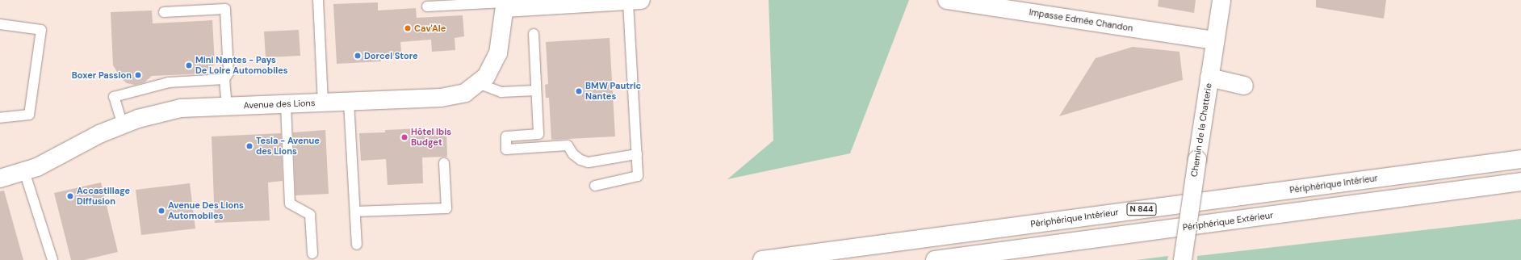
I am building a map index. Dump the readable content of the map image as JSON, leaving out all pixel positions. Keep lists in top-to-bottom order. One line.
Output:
{"streets":{"main road":["Impasse Edmée Chandon","Avenue des Lions","Chemin de la Chatterie","Périphérique Intérieur","N 844","Périphérique Extérieur"]},"crossings":[["Impasse Edmée Chandon","Chemin de la Chatterie"]],"places":["Cav'Ale","Dorcel Store","Mini Nantes - Pays De Loire Automobiles","Boxer Passion","BMW Pautric Nantes","Hôtel Ibis Budget","Tesla - Avenue des Lions","Accastillage Diffusion","Avenue Des Lions Automobiles"]}
